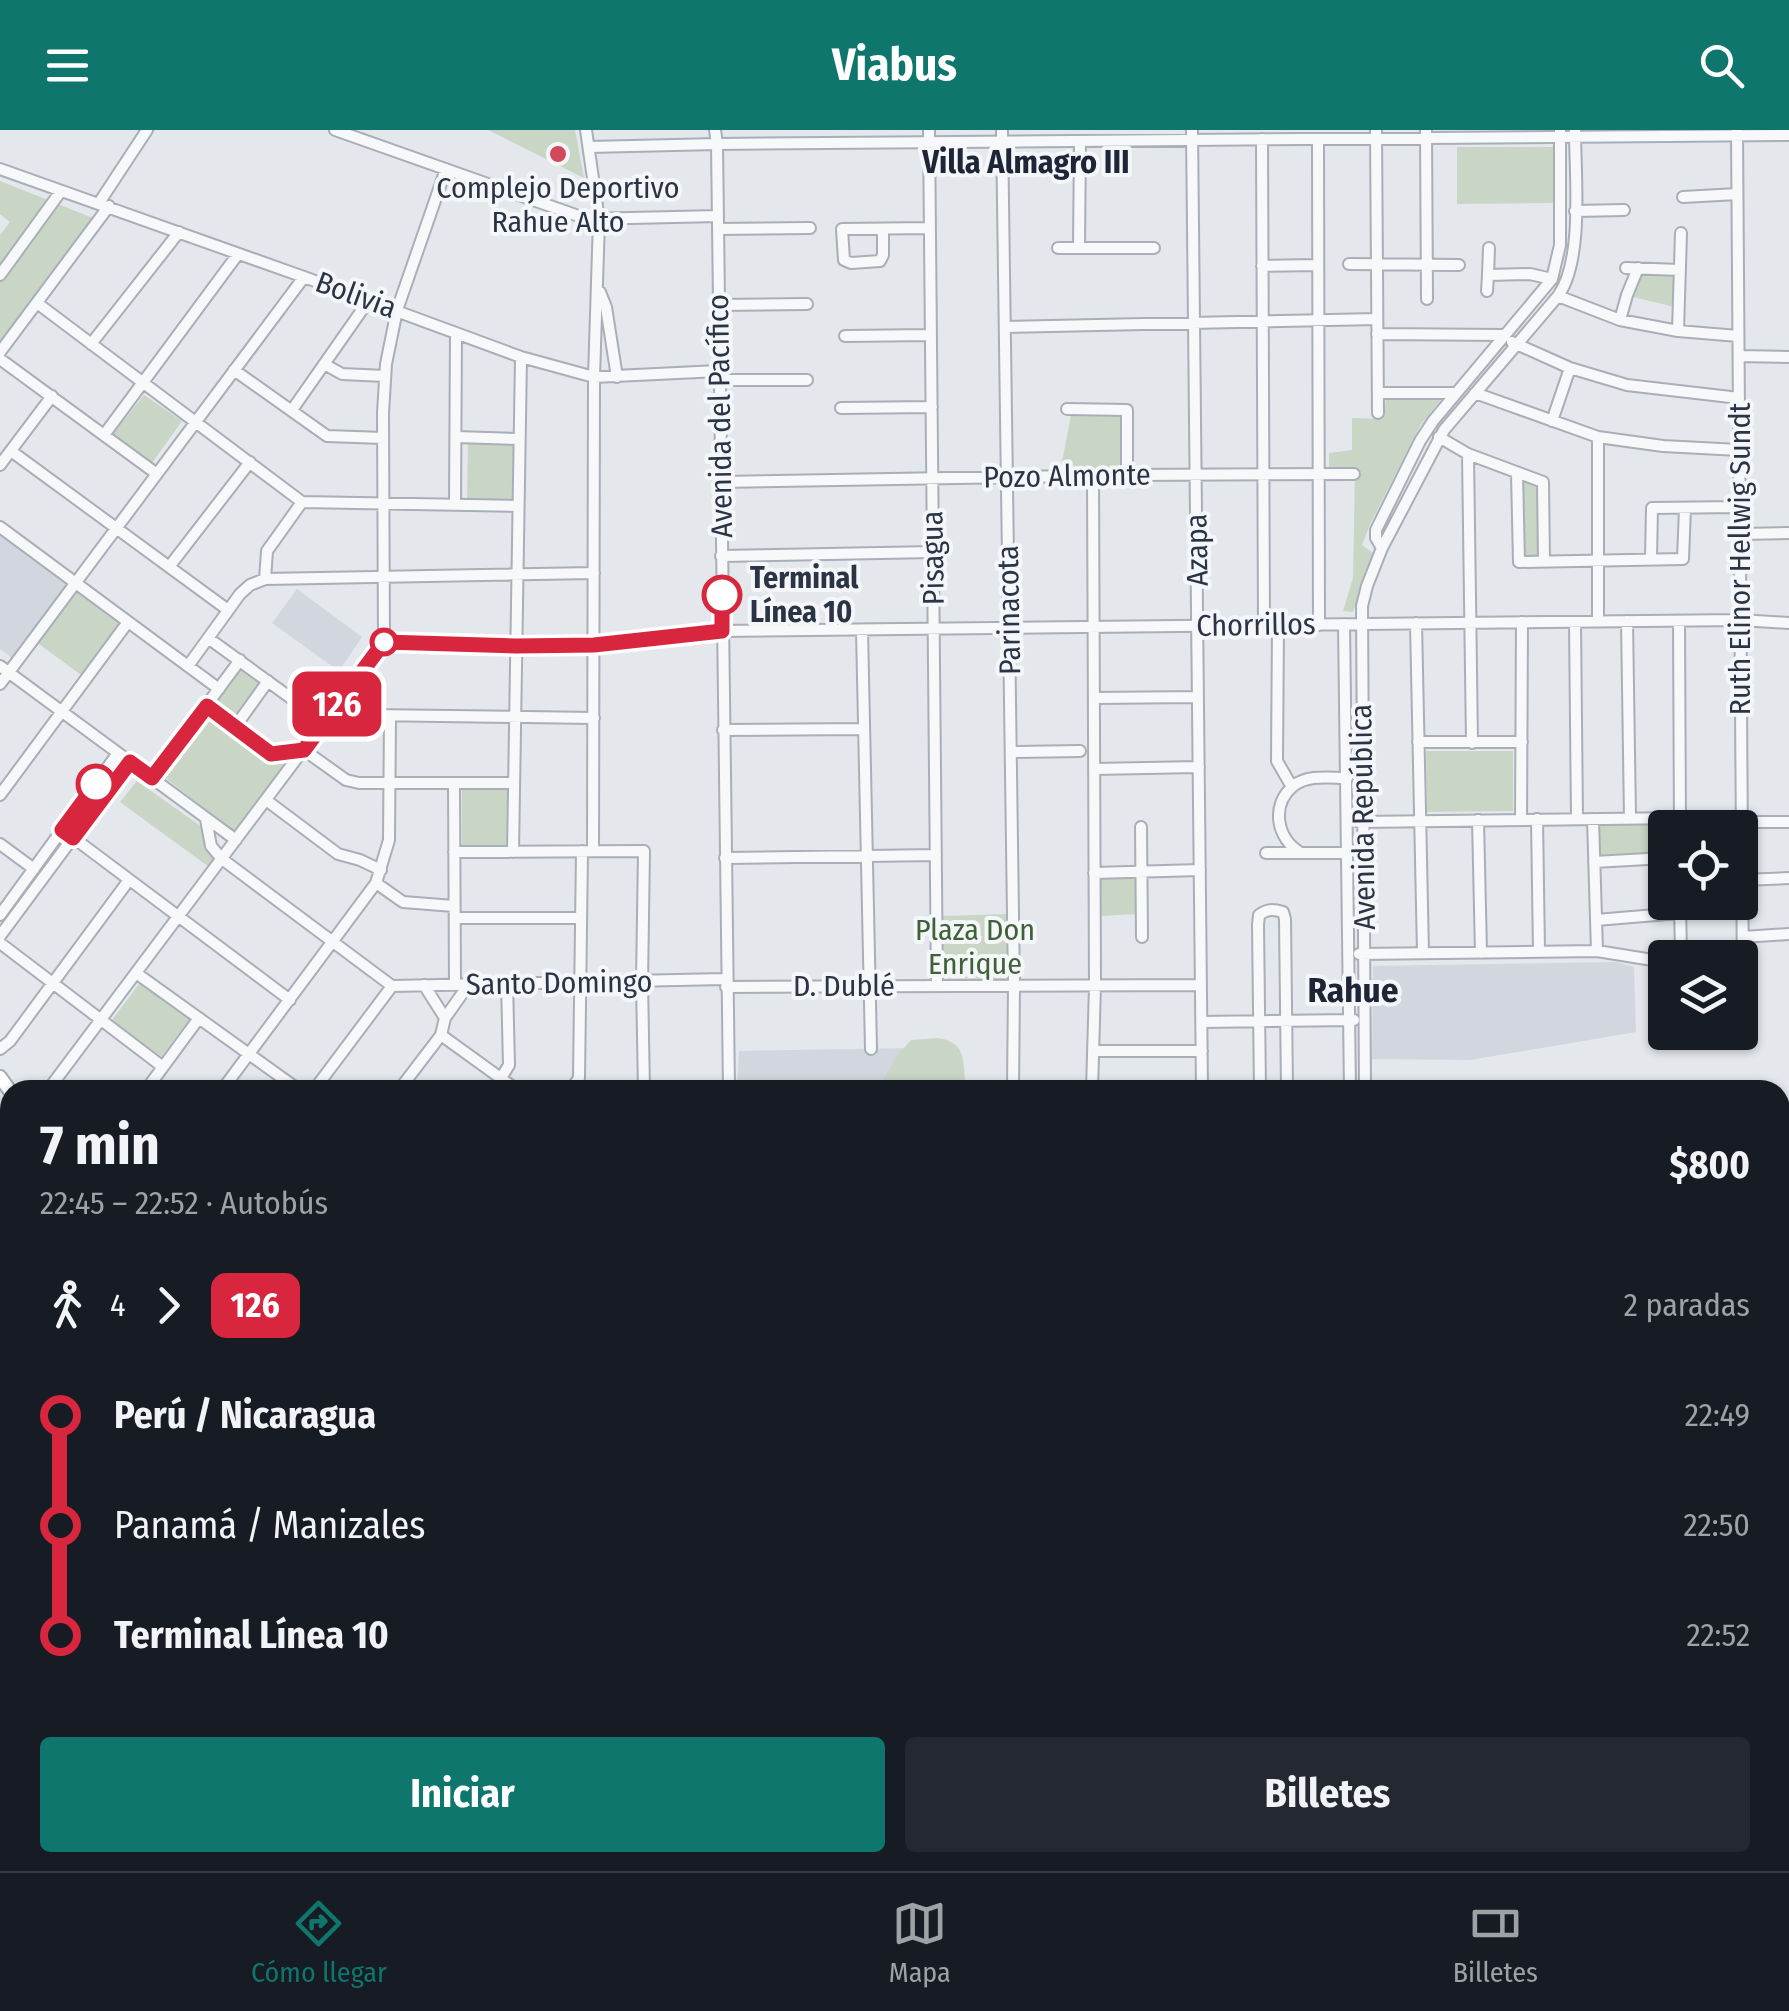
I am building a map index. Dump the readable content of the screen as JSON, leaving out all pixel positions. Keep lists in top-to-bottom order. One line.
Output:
{"streets":{"street":["Bolivia","Avenida del Pacífico","Pozo Almonte","Azapa","Pisagua","Ruth Elinor Hellwig Sundt","Parinacota","Chorrillos","Avenida República","Santo Domingo","D. Dublé"]},"crossings":[["Bolivia","Avenida del Pacífico"],["Avenida del Pacífico","Pozo Almonte"],["Avenida del Pacífico","Chorrillos"],["Avenida del Pacífico","Santo Domingo"],["Avenida del Pacífico","D. Dublé"],["Pozo Almonte","Azapa"],["Pozo Almonte","Pisagua"],["Pozo Almonte","Parinacota"],["Azapa","Chorrillos"],["Azapa","D. Dublé"],["Pisagua","Chorrillos"],["Pisagua","D. Dublé"],["Ruth Elinor Hellwig Sundt","Chorrillos"],["Parinacota","Chorrillos"],["Parinacota","D. Dublé"],["Chorrillos","Avenida República"],["Santo Domingo","D. Dublé"]],"districts":["Villa Almagro III","Rahue"],"parks":["Plaza Don Enrique"],"places":["Complejo Deportivo Rahue Alto","Terminal Línea 10"],"lines":["bus line 126"],"page":{"header":"Viabus","on_map":"126","heading":["7 min","22:45 – 22:52 · Autobús","$800"],"legs":["4","126","2 paradas"],"list":[{"name":"Perú / Nicaragua","value":"22:49"},{"name":"Panamá / Manizales","value":"22:50"},{"name":"Terminal Línea 10","value":"22:52"}],"buttons":["Iniciar","Billetes"],"tabs":["Cómo llegar","Mapa","Billetes"]}}
